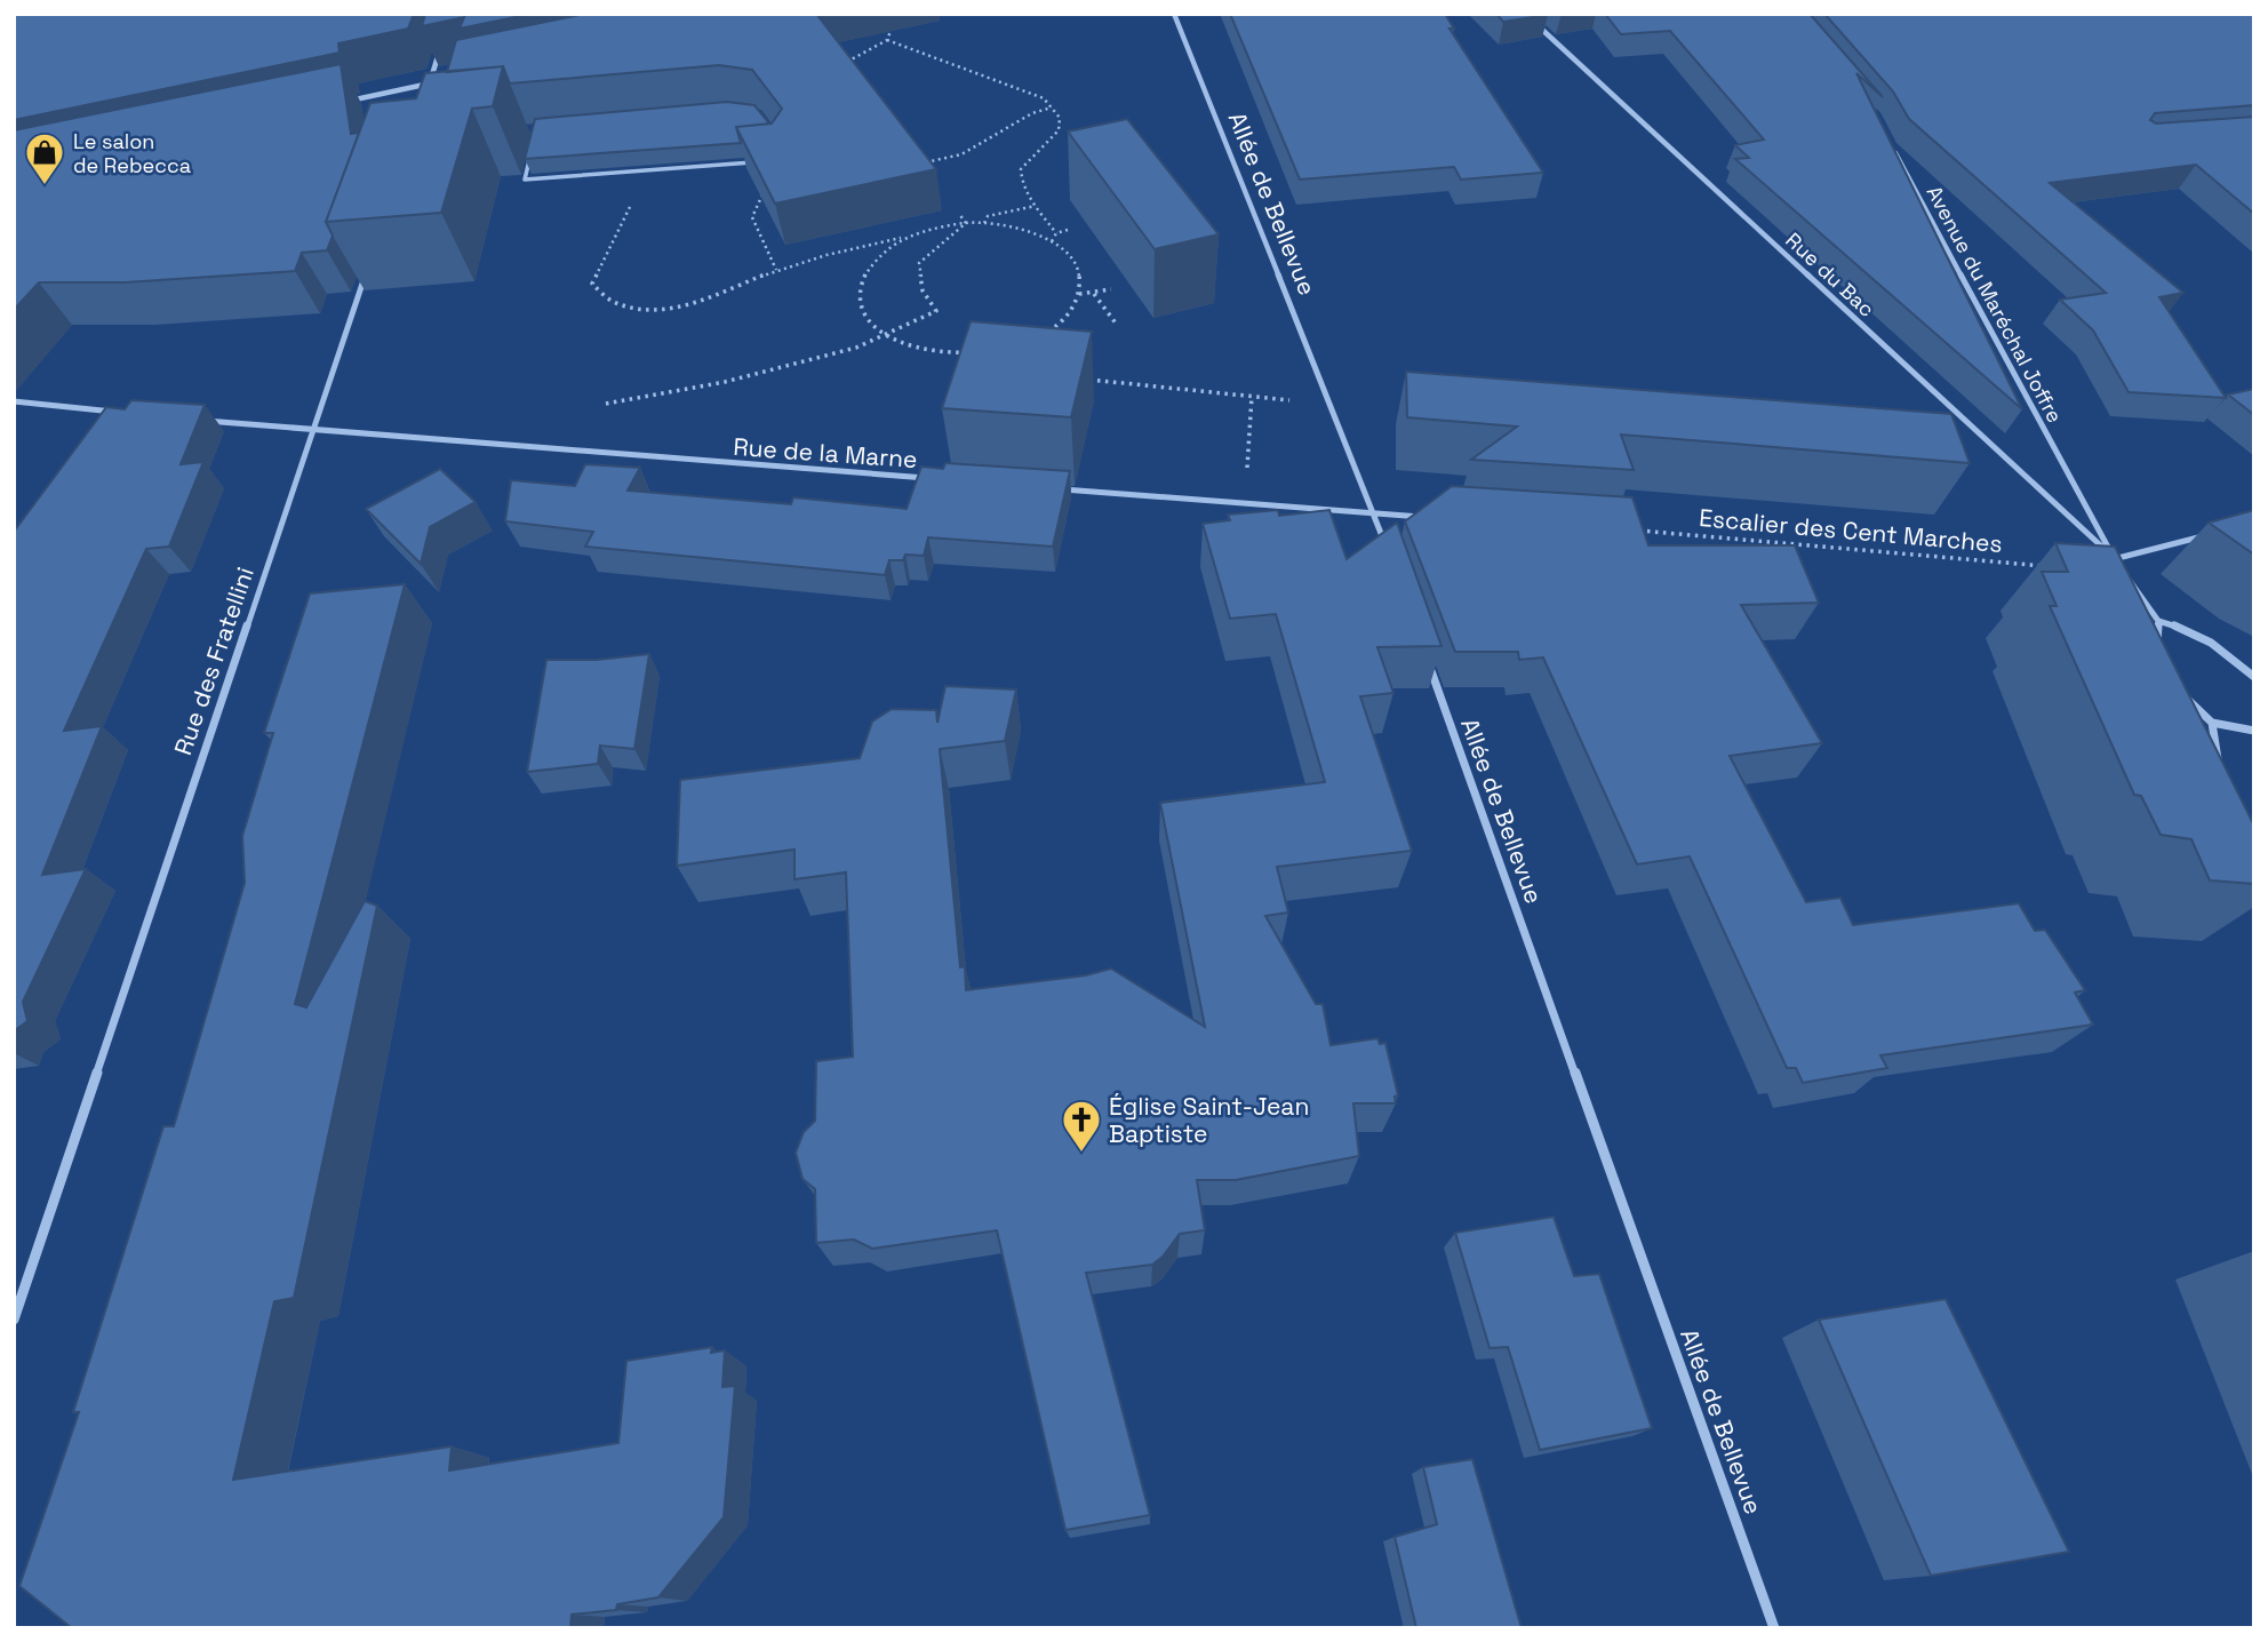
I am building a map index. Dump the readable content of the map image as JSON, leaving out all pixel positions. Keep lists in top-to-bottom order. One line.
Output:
{"streets":{"street":["Allée de Bellevue","Rue du Bac","Avenue du Maréchal Joffre","Rue de la Marne","Rue des Fratellini"],"path":["Escalier des Cent Marches"]},"crossings":[["Rue du Bac","Avenue du Maréchal Joffre"],["Rue de la Marne","Rue des Fratellini"]],"places":{"shop":["Le salon de Rebecca"],"church":["Église Saint-Jean Baptiste"]}}
